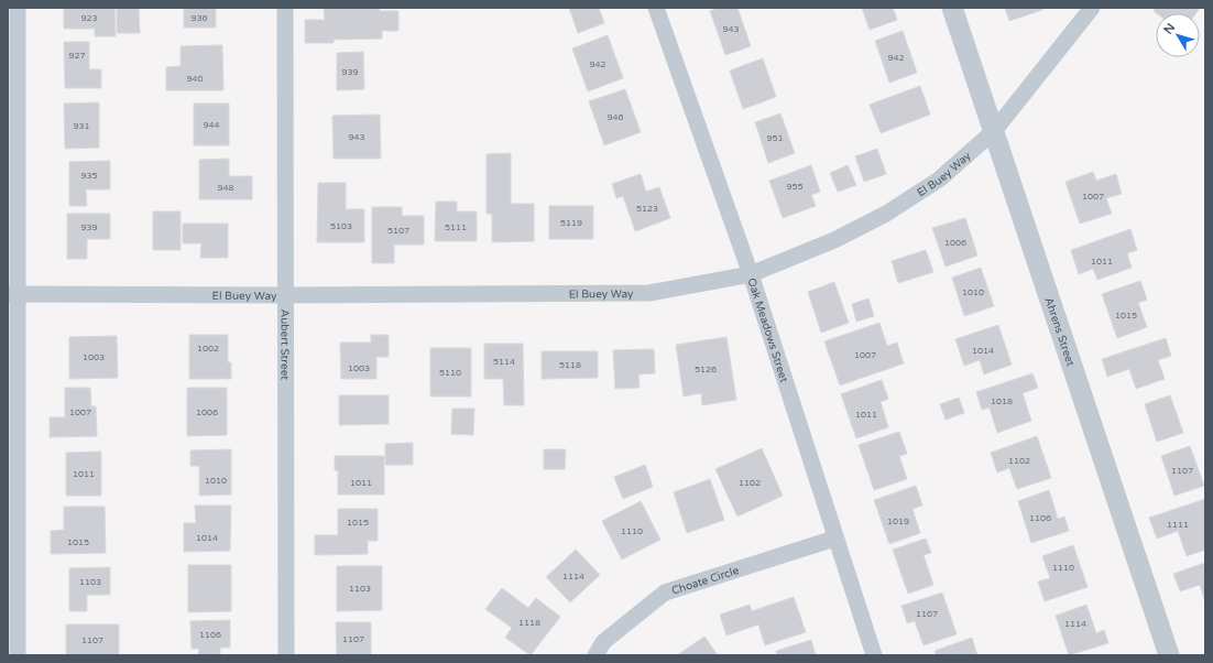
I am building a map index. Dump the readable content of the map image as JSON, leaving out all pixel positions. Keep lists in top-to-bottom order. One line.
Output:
{"streets":{"street":["El Buey Way","Oak Meadows Street","Ahrens Street","Aubert Street","Choate Circle"]},"crossings":[["El Buey Way","Oak Meadows Street"],["El Buey Way","Ahrens Street"],["El Buey Way","Aubert Street"],["Oak Meadows Street","Choate Circle"]],"house_numbers":["923","936","943","927","942","942","939","940","946","944","931","943","951","935","955","948","1007","5123","5119","5103","939","5111","5107","1006","1011","1010","1015","1002","1014","1007","1003","5114","5118","1003","5126","5110","1018","1007","1006","1011","1102","1107","1011","1010","1011","1102","1106","1019","1015","1111","1110","1014","1015","1110","1114","1103","1103","1107","1118","1114","1106","1107","1107"],"north":"top left"}
